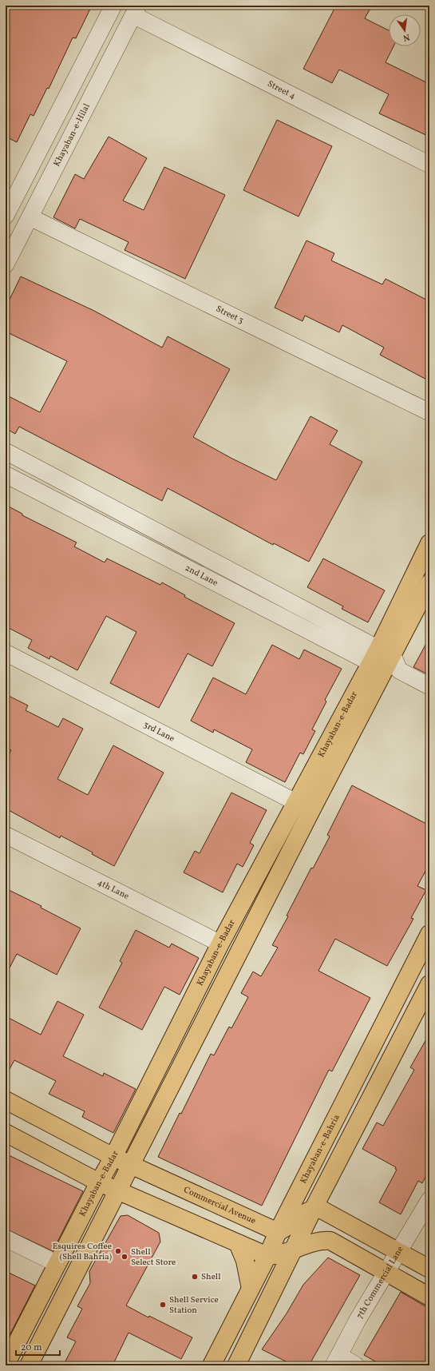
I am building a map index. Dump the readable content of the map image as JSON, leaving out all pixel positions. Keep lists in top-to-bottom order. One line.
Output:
{"streets":{"main road":["Khayaban-e-Badar","Khayaban-e-Bahria","Commercial Avenue"],"street":["Street 4","Khayaban-e-Hilal","Street 3","2nd Lane","3rd Lane","4th Lane","7th Commercial Lane"]},"crossings":[["Street 4","Khayaban-e-Hilal"],["Khayaban-e-Hilal","Street 3"],["2nd Lane","Khayaban-e-Badar"],["Khayaban-e-Badar","3rd Lane"],["Khayaban-e-Badar","4th Lane"],["Khayaban-e-Badar","Commercial Avenue"],["Khayaban-e-Bahria","Commercial Avenue"]],"places":["Esquires Coffee (Shell Bahria)","Shell Select Store","Shell","Shell Service Station"],"scale_bar":"20 m","north":"bottom"}
